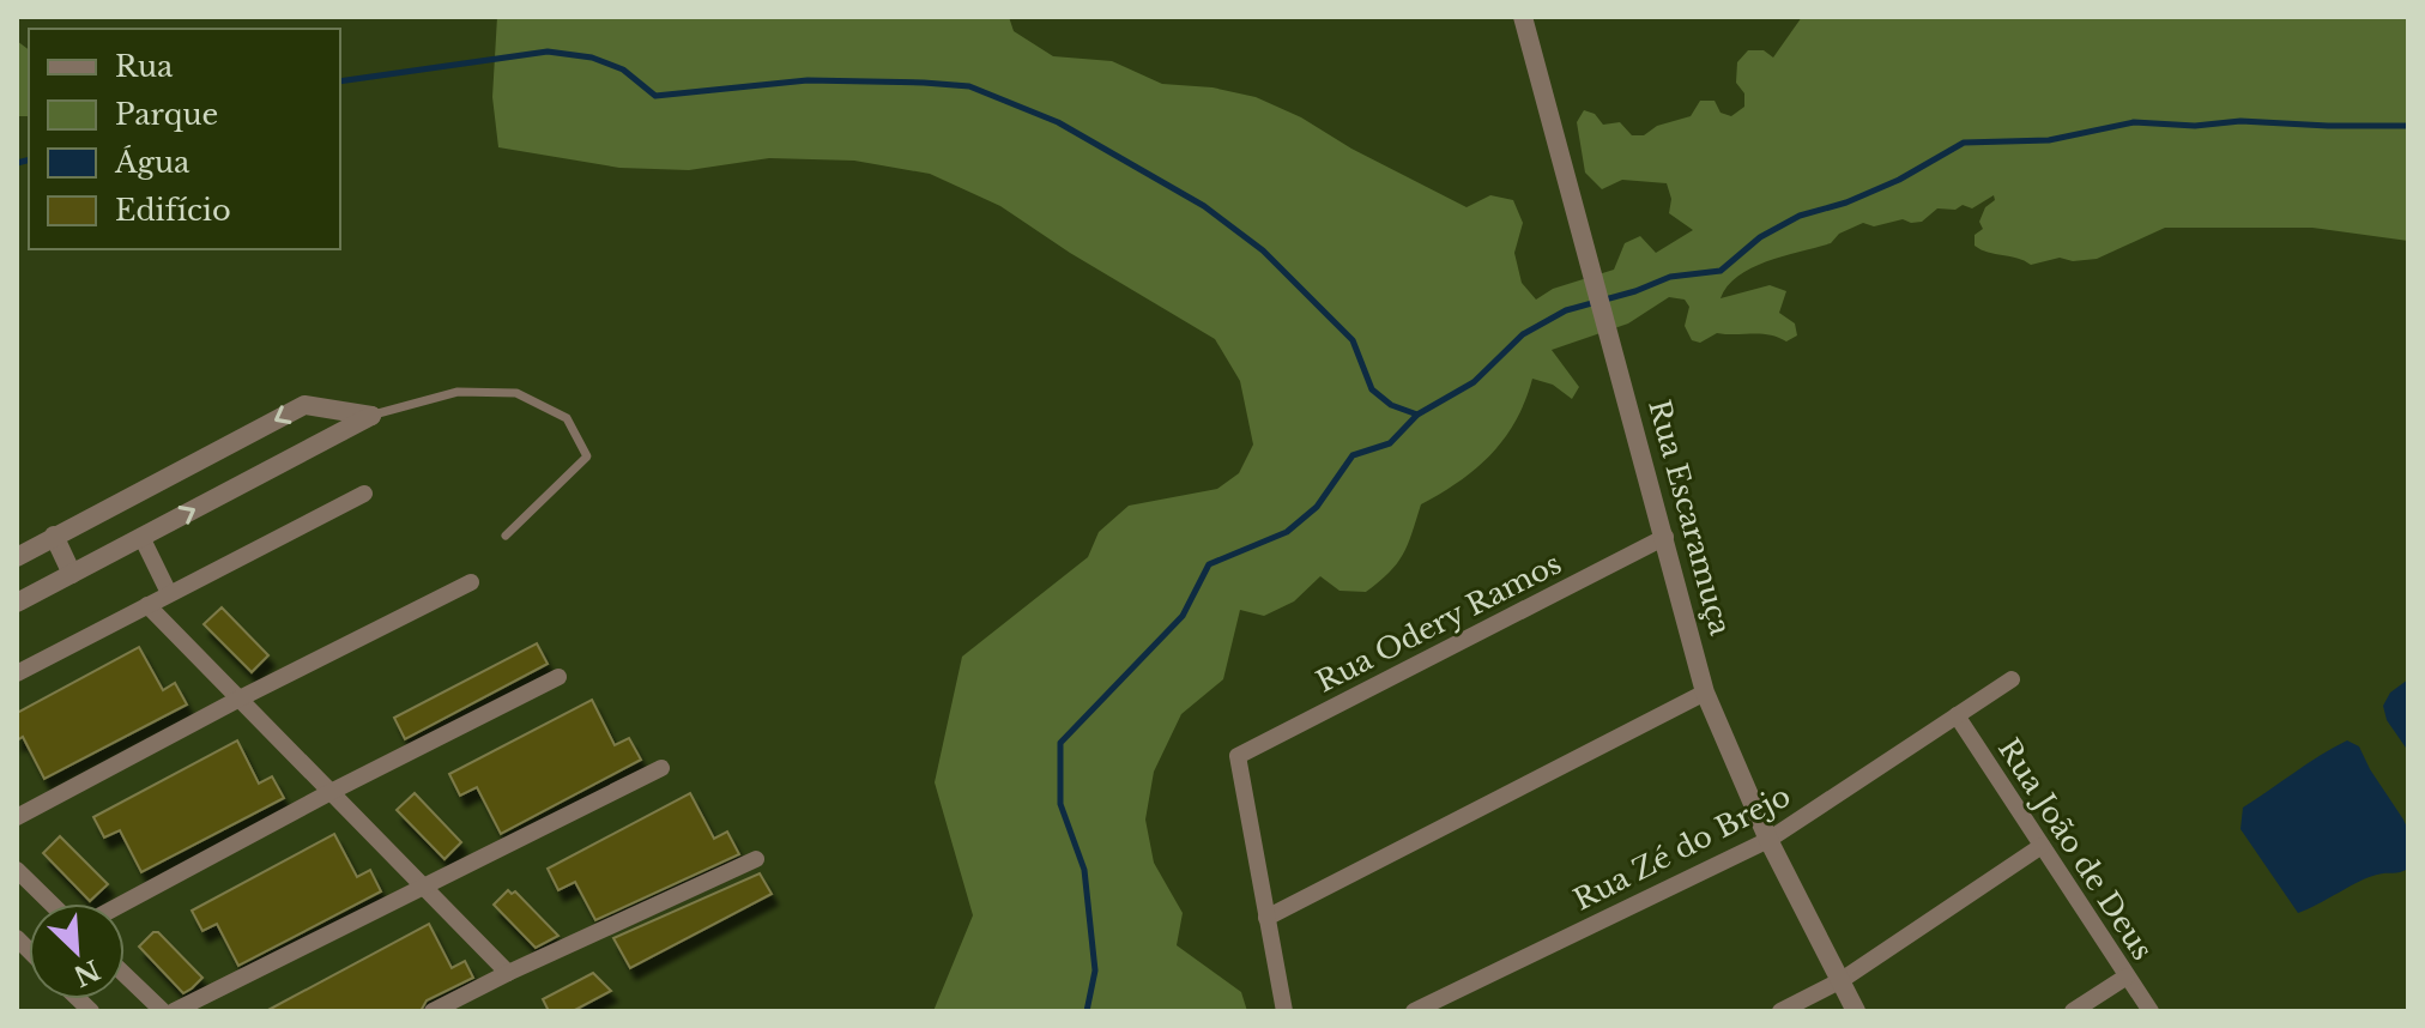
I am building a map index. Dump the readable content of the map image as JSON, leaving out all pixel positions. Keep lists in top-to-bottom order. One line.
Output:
{"streets":{"street":["Rua Escaramuça","Rua Odery Ramos","Rua Zé do Brejo","Rua João de Deus"]},"crossings":[["Rua Escaramuça","Rua Odery Ramos"],["Rua Escaramuça","Rua Zé do Brejo"],["Rua Zé do Brejo","Rua João de Deus"]],"legend":["Rua","Parque","Água","Edifício"],"north":"bottom right"}
